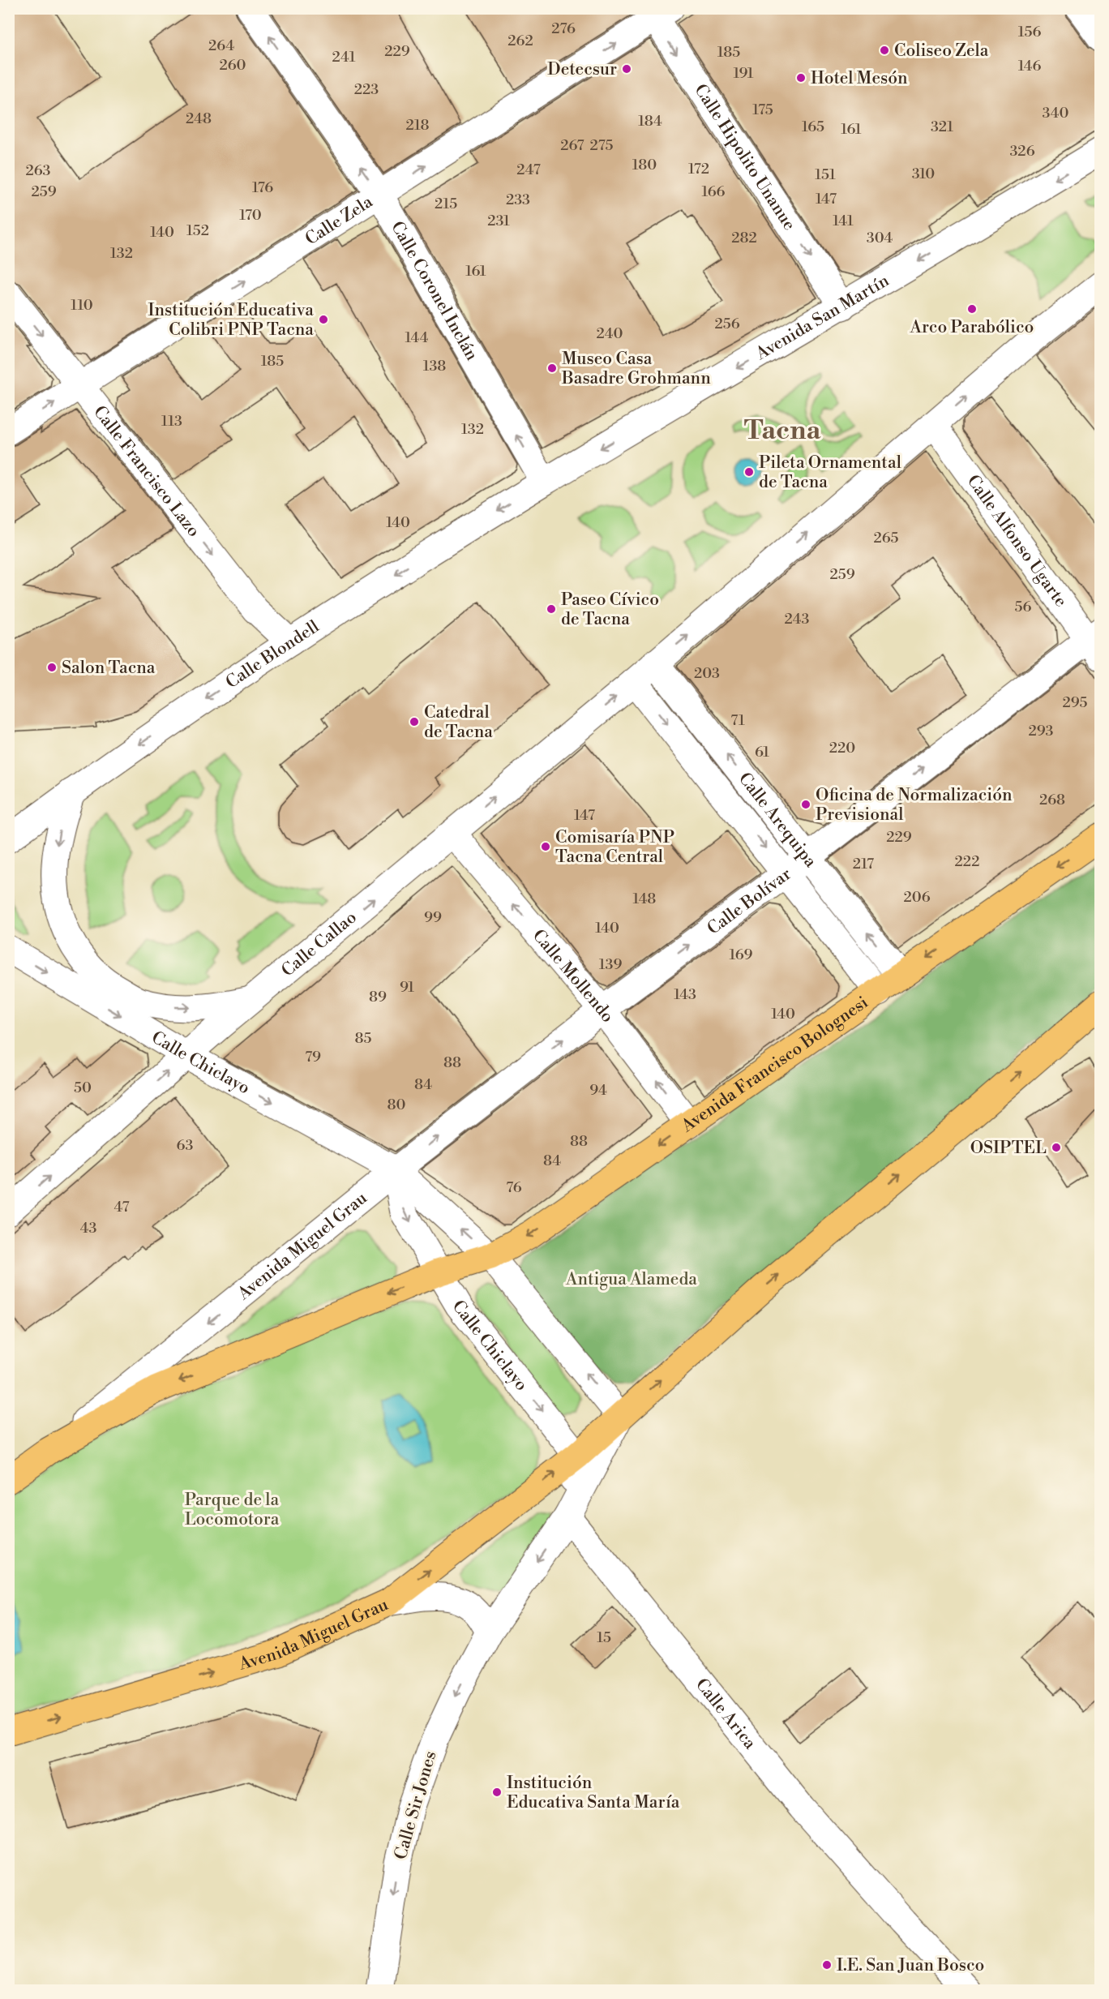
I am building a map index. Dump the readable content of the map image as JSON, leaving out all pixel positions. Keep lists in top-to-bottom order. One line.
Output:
{"streets":{"main road":["Avenida Francisco Bolognesi","Avenida Miguel Grau"],"street":["Calle Hipolito Unanue","Calle Zela","Calle Coronel Inclán","Avenida San Martín","Calle Francisco Lazo","Calle Alfonso Ugarte","Calle Blondell","Calle Arequipa","Calle Bolívar","Calle Callao","Calle Mollendo","Calle Chiclayo","Calle Arica","Calle Sir Jones"]},"crossings":[["Calle Hipolito Unanue","Calle Zela"],["Calle Hipolito Unanue","Avenida San Martín"],["Calle Zela","Calle Coronel Inclán"],["Calle Zela","Calle Francisco Lazo"],["Calle Coronel Inclán","Avenida San Martín"],["Calle Coronel Inclán","Calle Blondell"],["Avenida San Martín","Calle Blondell"],["Calle Francisco Lazo","Calle Blondell"],["Calle Alfonso Ugarte","Calle Bolívar"],["Calle Arequipa","Calle Bolívar"],["Calle Arequipa","Calle Callao"],["Calle Arequipa","Avenida Francisco Bolognesi"],["Calle Bolívar","Calle Mollendo"],["Calle Bolívar","Calle Chiclayo"],["Calle Bolívar","Avenida Miguel Grau"],["Calle Callao","Calle Mollendo"],["Calle Callao","Calle Chiclayo"],["Calle Mollendo","Avenida Francisco Bolognesi"],["Calle Chiclayo","Avenida Francisco Bolognesi"],["Calle Chiclayo","Avenida Miguel Grau"],["Avenida Francisco Bolognesi","Avenida Miguel Grau"],["Calle Arica","Calle Sir Jones"]],"one_way":["Calle Hipolito Unanue","Calle Zela","Calle Coronel Inclán","Calle Francisco Lazo","Calle Blondell","Calle Bolívar","Calle Callao","Calle Mollendo","Calle Sir Jones"],"districts":["Tacna"],"parks":["Antigua Alameda","Parque de la Locomotora"],"places":["Coliseo Zela","Detecsur","Hotel Mesón","Arco Parabólico","Institución Educativa Colibri PNP Tacna","Museo Casa Basadre Grohmann","Pileta Ornamental de Tacna","Paseo Cívico de Tacna","Salon Tacna","Catedral de Tacna","Oficina de Normalización Previsional","Comisaría PNP Tacna Central","OSIPTEL","Institución Educativa Santa María","I.E. San Juan Bosco"],"house_numbers":["276","156","262","264","229","185","241","260","146","191","223","175","340","248","184","218","165","321","161","267","275","326","180","172","247","263","310","151","176","259","166","147","233","215","170","231","141","152","140","282","304","132","161","110","256","240","144","185","138","113","132","140","265","259","56","243","203","295","71","293","220","61","268","147","229","222","217","206","148","99","140","169","139","91","143","89","140","85","79","88","84","50","94","80","88","63","84","76","47","43","15"]}
